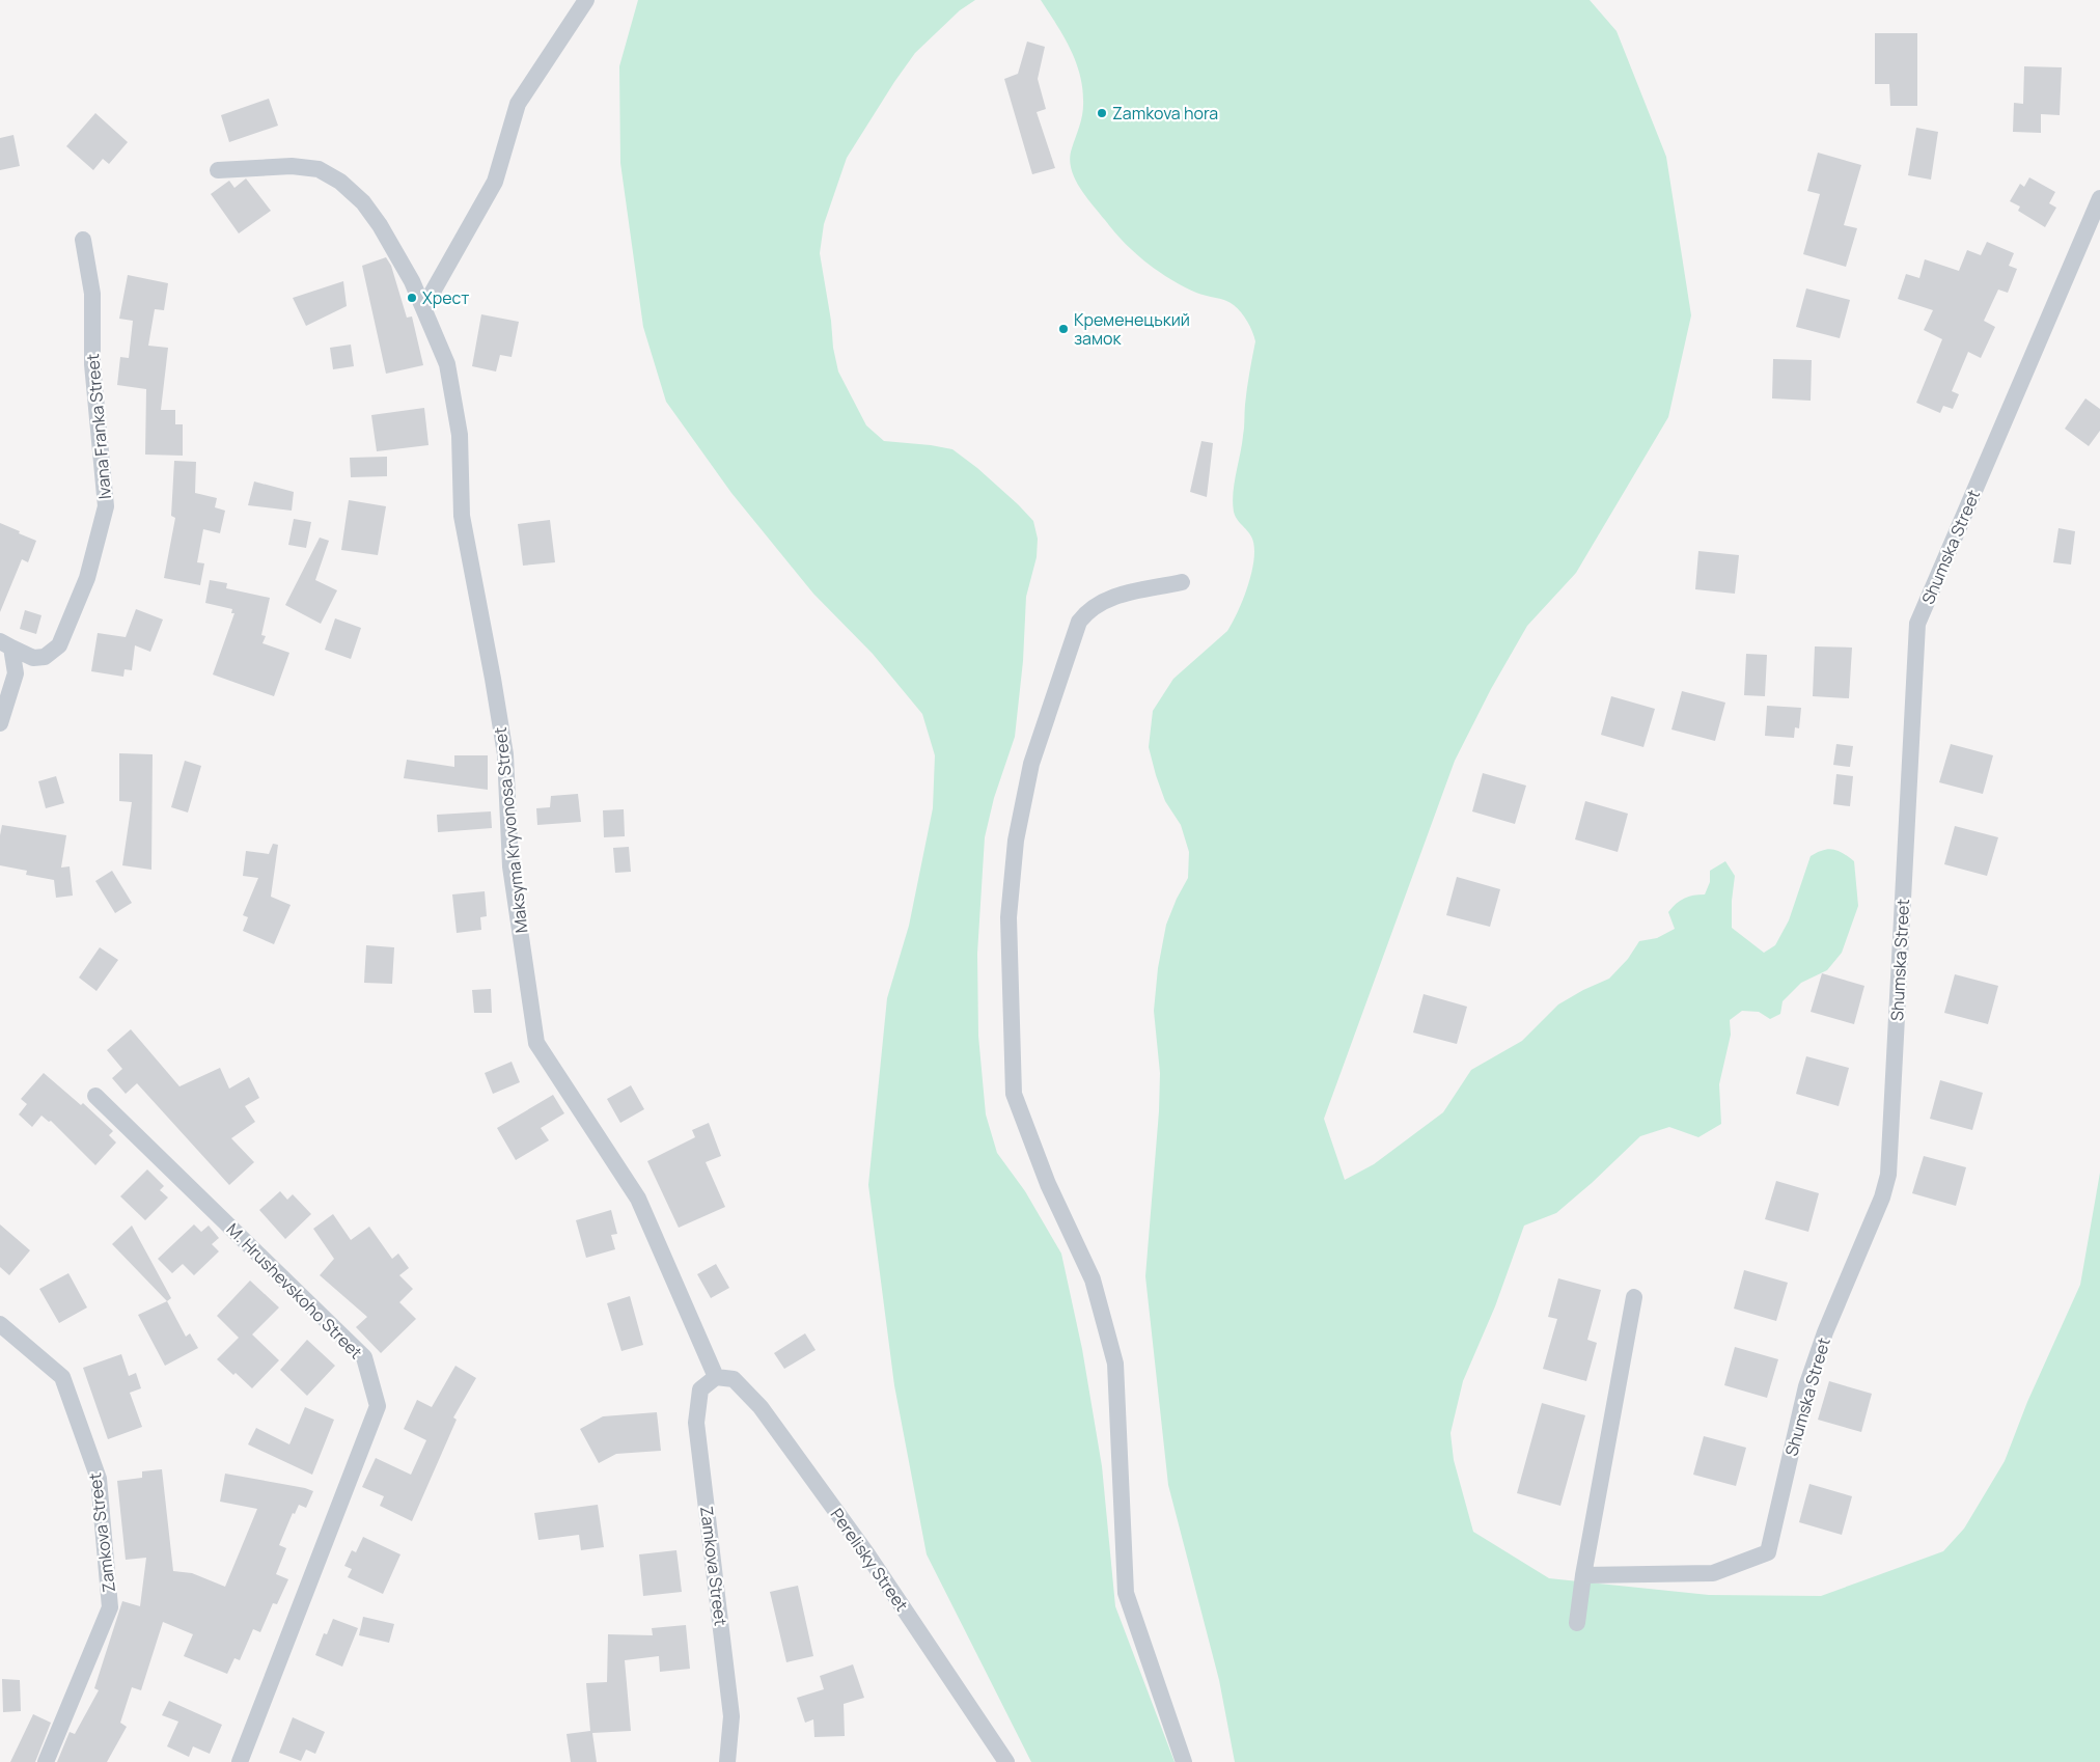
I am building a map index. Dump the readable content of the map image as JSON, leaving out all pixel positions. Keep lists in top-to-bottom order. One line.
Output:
{"streets":{"street":["Ivana Franka Street","Shumska Street","Maksyma Kryvonosa Street","M. Hrushevskoho Street","Zamkova Street","Perelisky Street"]},"crossings":[["Maksyma Kryvonosa Street","Zamkova Street"],["Maksyma Kryvonosa Street","Perelisky Street"],["Zamkova Street","Perelisky Street"]],"places":["Zamkova hora","Хрест","Кременецький замок"]}
